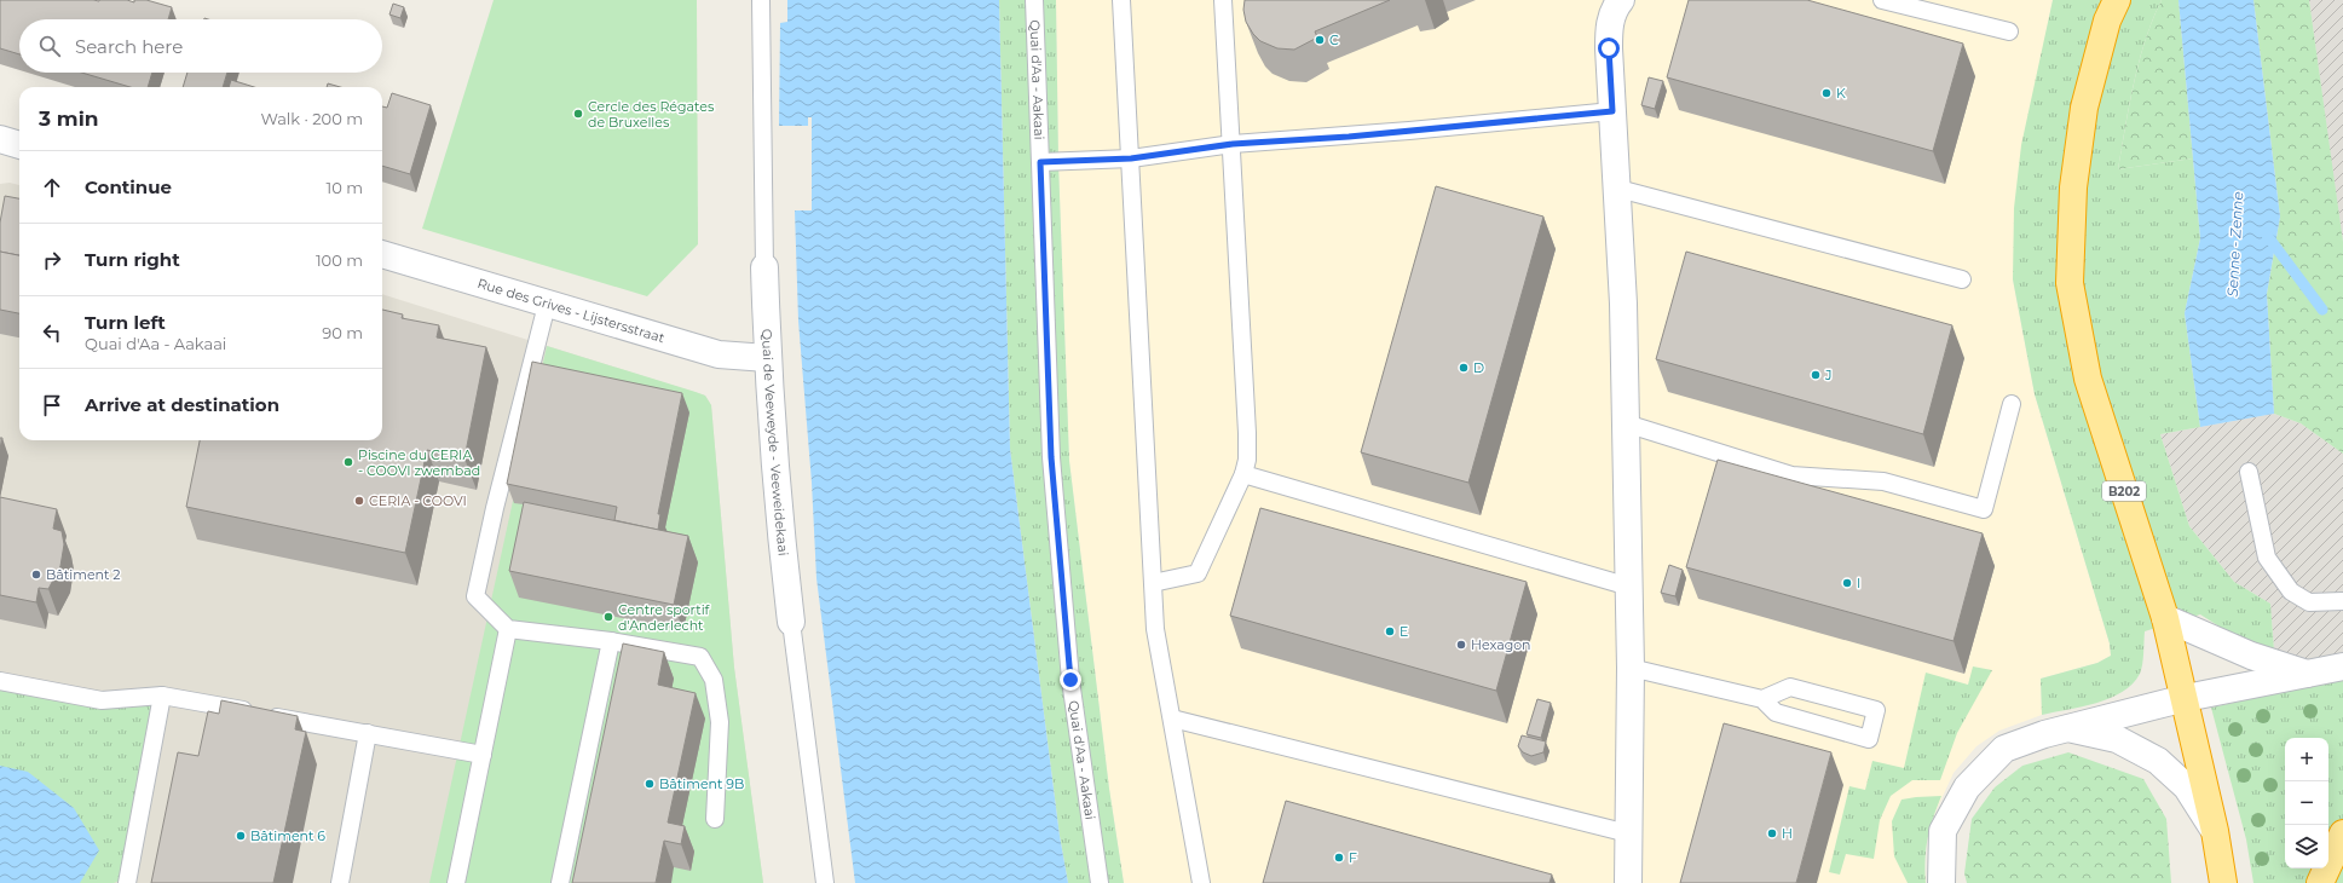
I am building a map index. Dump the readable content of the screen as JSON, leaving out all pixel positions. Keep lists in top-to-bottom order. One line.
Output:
{"streets":{"highway":["B202"],"street":["Rue des Grives - Lijstersstraat","Quai de Veeweyde - Veeweidekaai"],"lane":["Quai d'Aa - Aakaai"]},"crossings":[["Rue des Grives - Lijstersstraat","Quai de Veeweyde - Veeweidekaai"]],"water":["Senne - Zenne"],"places":["C","K","Cercle des Régates de Bruxelles","D","J","Piscine du CERIA - COOVI zwembad","CERIA - COOVI","Bâtiment 2","I","Centre sportif d'Anderlecht","E","Hexagon","Bâtiment 9B","H","Bâtiment 6","F"],"page":{"search":"Search here","heading":["3 min","Walk · 200 m"],"list":[["Continue","10 m"],["Turn right","100 m"],["Turn left","Quai d'Aa - Aakaai","90 m"],"Arrive at destination"],"map_buttons":["+","−"]}}
